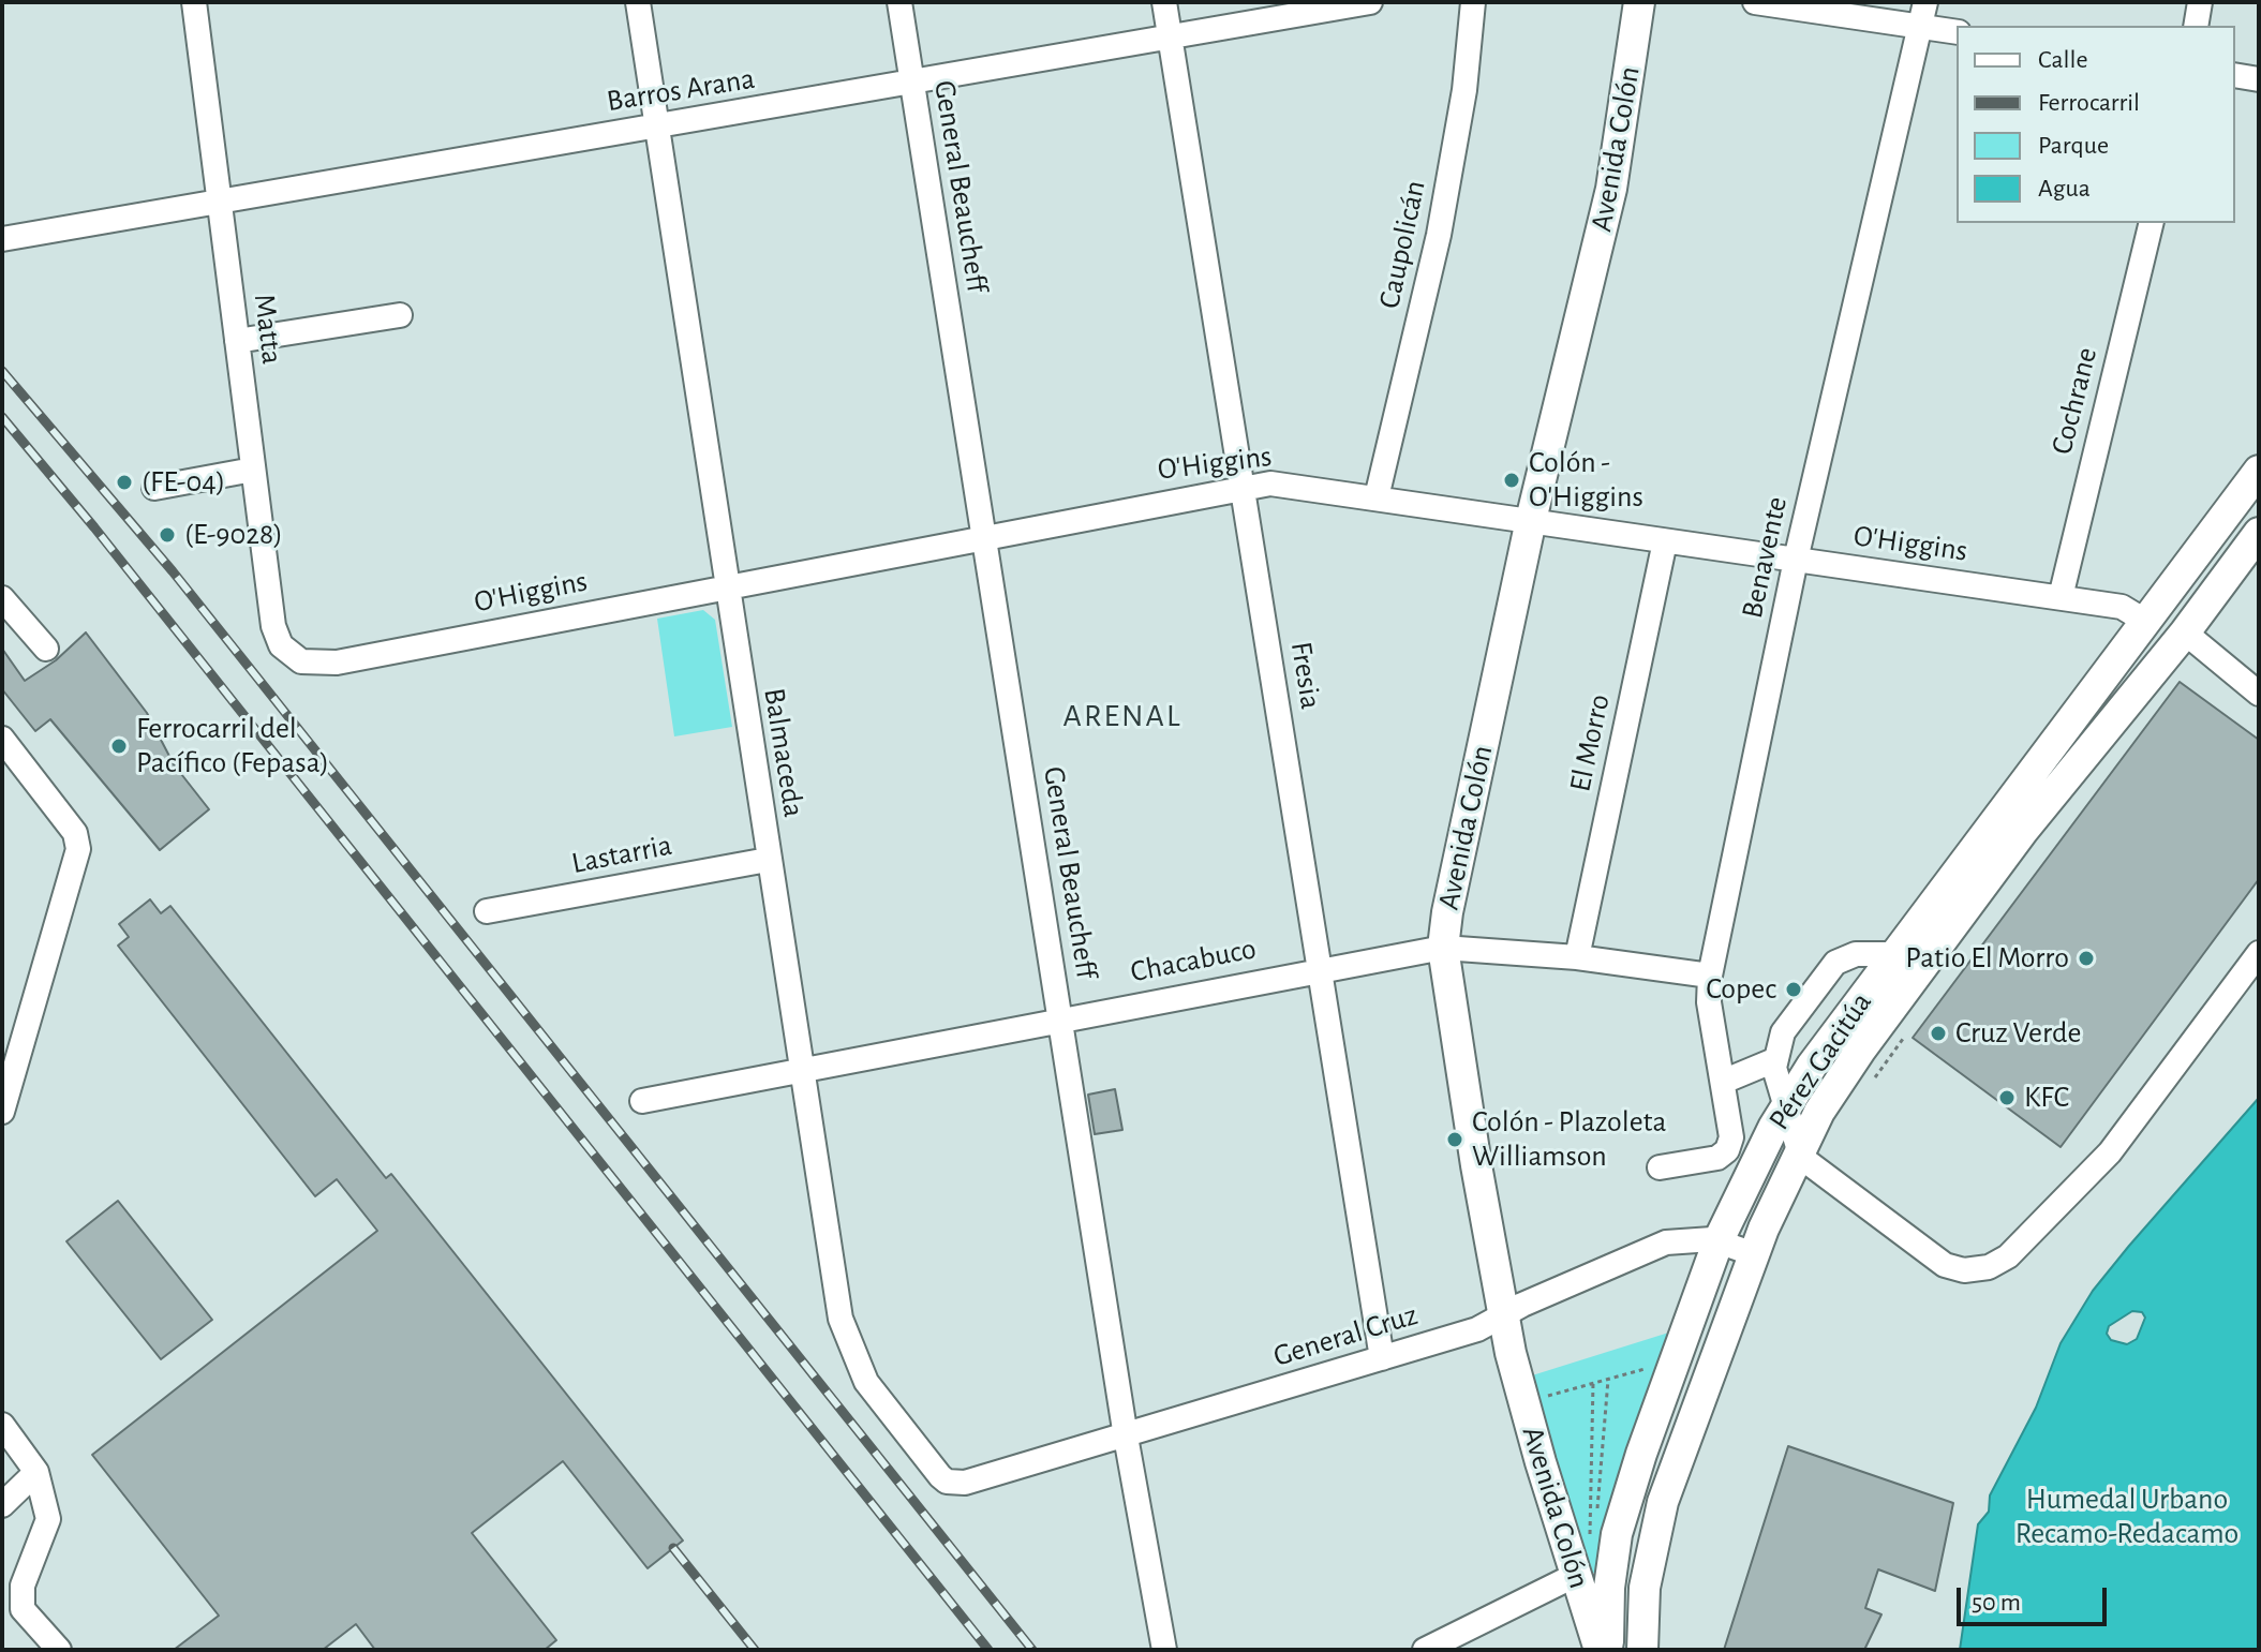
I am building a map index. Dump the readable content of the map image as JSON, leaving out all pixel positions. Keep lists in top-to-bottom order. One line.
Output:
{"streets":{"main road":["Avenida Colón","Pérez Gacitúa"],"street":["Barros Arana","General Beaucheff","Caupolicán","Matta","Cochrane","O'Higgins","Benavente","Fresia","El Morro","Balmaceda","Lastarria","Chacabuco","General Cruz"]},"crossings":[["Barros Arana","General Beaucheff"],["Barros Arana","Matta"],["Barros Arana","Fresia"],["Barros Arana","Balmaceda"],["Avenida Colón","O'Higgins"],["Avenida Colón","Chacabuco"],["Avenida Colón","General Cruz"],["General Beaucheff","O'Higgins"],["General Beaucheff","Chacabuco"],["General Beaucheff","General Cruz"],["Caupolicán","O'Higgins"],["Matta","O'Higgins"],["Cochrane","O'Higgins"],["O'Higgins","Benavente"],["O'Higgins","Fresia"],["O'Higgins","El Morro"],["O'Higgins","Balmaceda"],["O'Higgins","Pérez Gacitúa"],["Benavente","Chacabuco"],["Fresia","Chacabuco"],["Fresia","General Cruz"],["El Morro","Chacabuco"],["Balmaceda","Lastarria"],["Balmaceda","Chacabuco"],["Balmaceda","General Cruz"],["Pérez Gacitúa","General Cruz"]],"districts":["ARENAL"],"parks":["Humedal Urbano Recamo-Redacamo"],"places":["Colón - O'Higgins","(FE-04)","(E-9028)","Ferrocarril del Pacífico (Fepasa)","Patio El Morro","Copec","Cruz Verde","KFC","Colón - Plazoleta Williamson"],"legend":["Calle","Ferrocarril","Parque","Agua"],"scale_bar":"50 m"}
